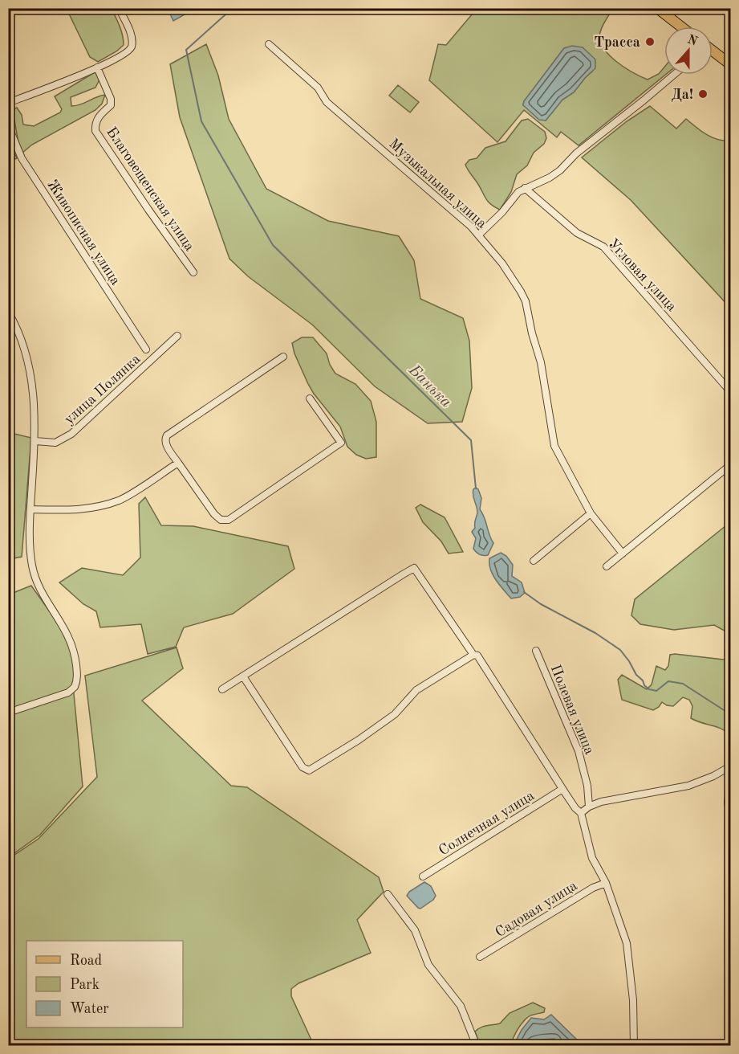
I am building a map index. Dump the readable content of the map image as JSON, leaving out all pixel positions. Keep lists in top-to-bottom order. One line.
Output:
{"streets":{"street":["Музыкальная улица","Благовещенская улица","Живописная улица","Угловая улица","улица Полянка","Полевая улица","Солнечная улица","Садовая улица"]},"water":["Банька"],"places":["Трасса","Да!"],"legend":["Road","Park","Water"],"north":"top"}
